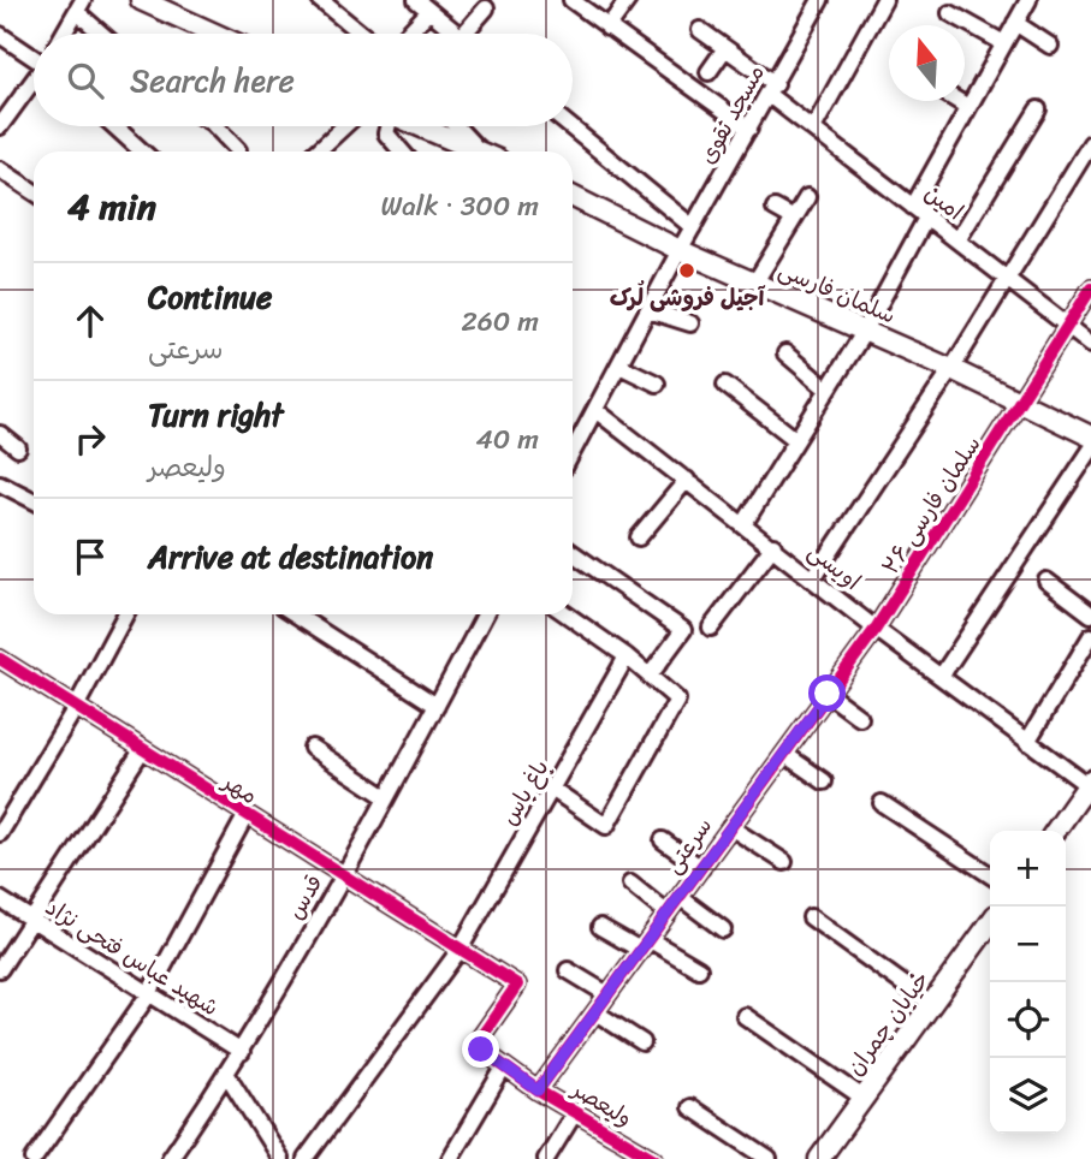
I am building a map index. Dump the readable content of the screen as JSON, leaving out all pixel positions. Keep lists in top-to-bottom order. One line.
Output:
{"streets":{"main road":["سلمان فارسی","خیابان چمران"],"street":["مسجد تقوی","امین","سلمان فارسی ۲۶","اویسی","مهر","باغ یاس","سرعتی","قدس","شهید عباس فتحی نژاد","ولیعصر"]},"crossings":[["مسجد تقوی","امین"],["مسجد تقوی","سلمان فارسی"],["امین","سلمان فارسی ۲۶"],["سلمان فارسی","سلمان فارسی ۲۶"],["سلمان فارسی ۲۶","اویسی"],["سلمان فارسی ۲۶","سرعتی"],["اویسی","سرعتی"],["مهر","باغ یاس"],["مهر","قدس"],["مهر","ولیعصر"],["باغ یاس","ولیعصر"],["سرعتی","ولیعصر"],["قدس","شهید عباس فتحی نژاد"]],"places":["آجیل فروشی لُرک"],"north":"top","page":{"search":"Search here","heading":["4 min","Walk · 300 m"],"list":[["Continue","سرعتی","260 m"],["Turn right","ولیعصر","40 m"],"Arrive at destination"],"map_buttons":["+","−"]}}
